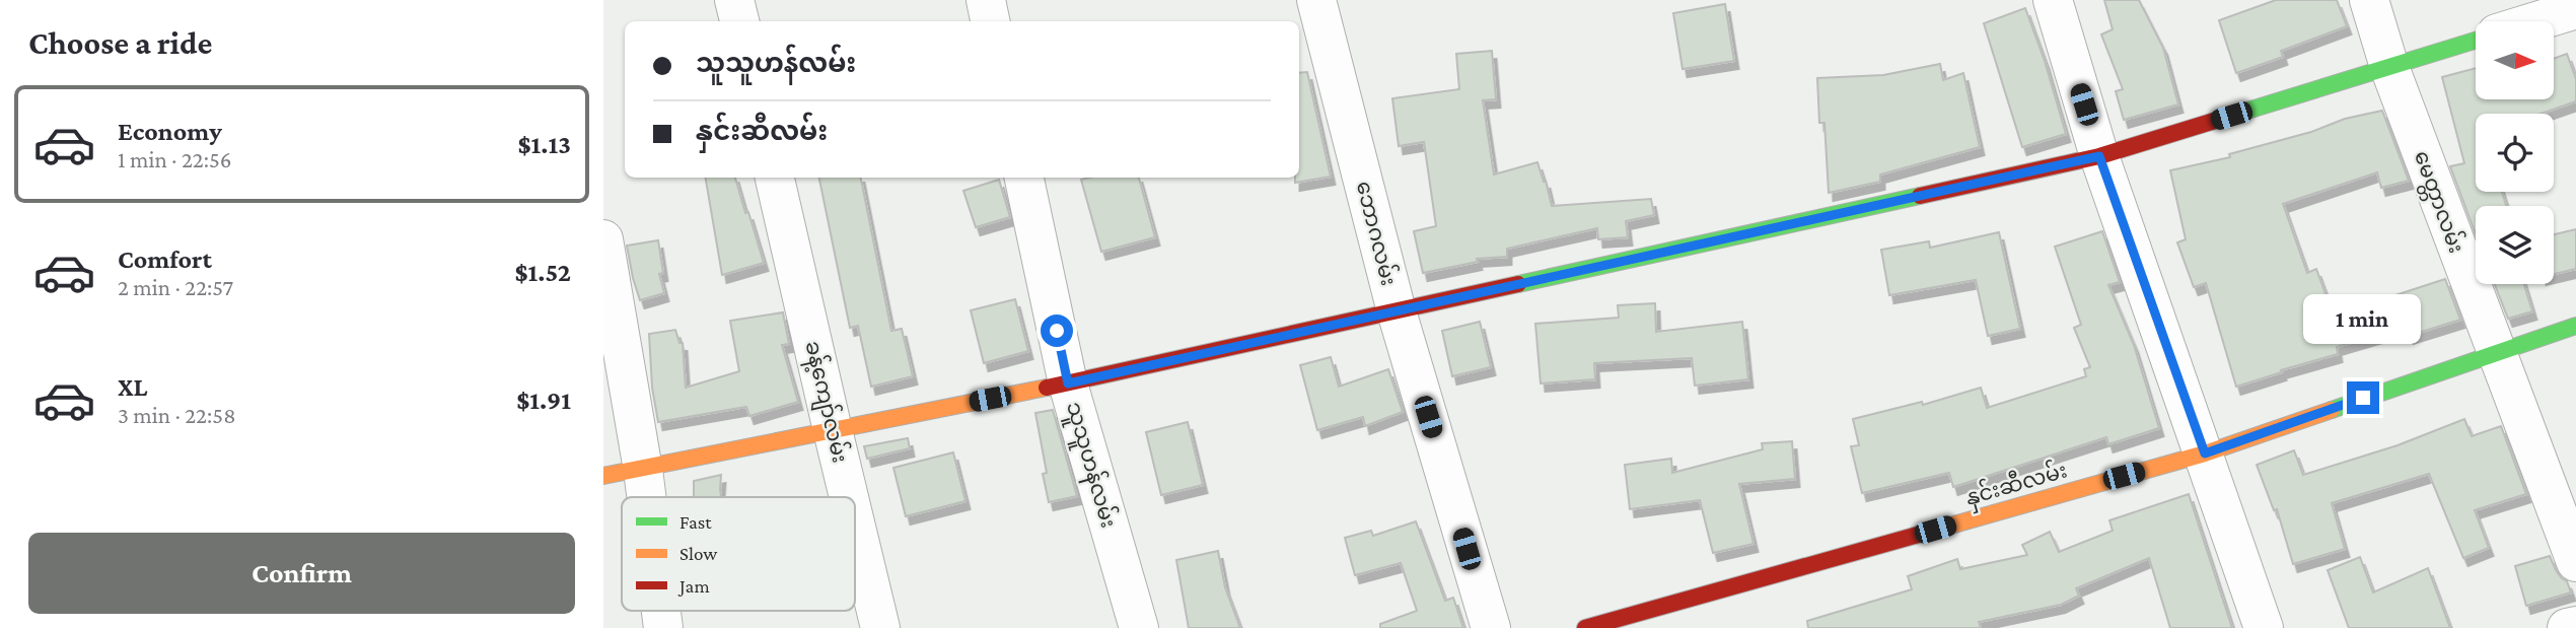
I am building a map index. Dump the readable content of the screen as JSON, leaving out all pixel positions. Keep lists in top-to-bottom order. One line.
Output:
{"streets":{"street":["မေတ္တာလမ်း","ဘောဂလမ်း","ခန့်ကျော်လမ်း","သူသူဟန်လမ်း","နှင်းဆီလမ်း"]},"crossings":[["မေတ္တာလမ်း","နှင်းဆီလမ်း"]],"legend":["Fast","Slow","Jam"],"north":"right","page":{"heading":"Choose a ride","banner":["သူသူဟန်လမ်း","နှင်းဆီလမ်း"],"list":[{"name":"Economy","note":"1 min · 22:56","value":"$1.13"},{"name":"Comfort","note":"2 min · 22:57","value":"$1.52"},{"name":"XL","note":"3 min · 22:58","value":"$1.91"}],"bubble":"1 min","buttons":"Confirm"}}
